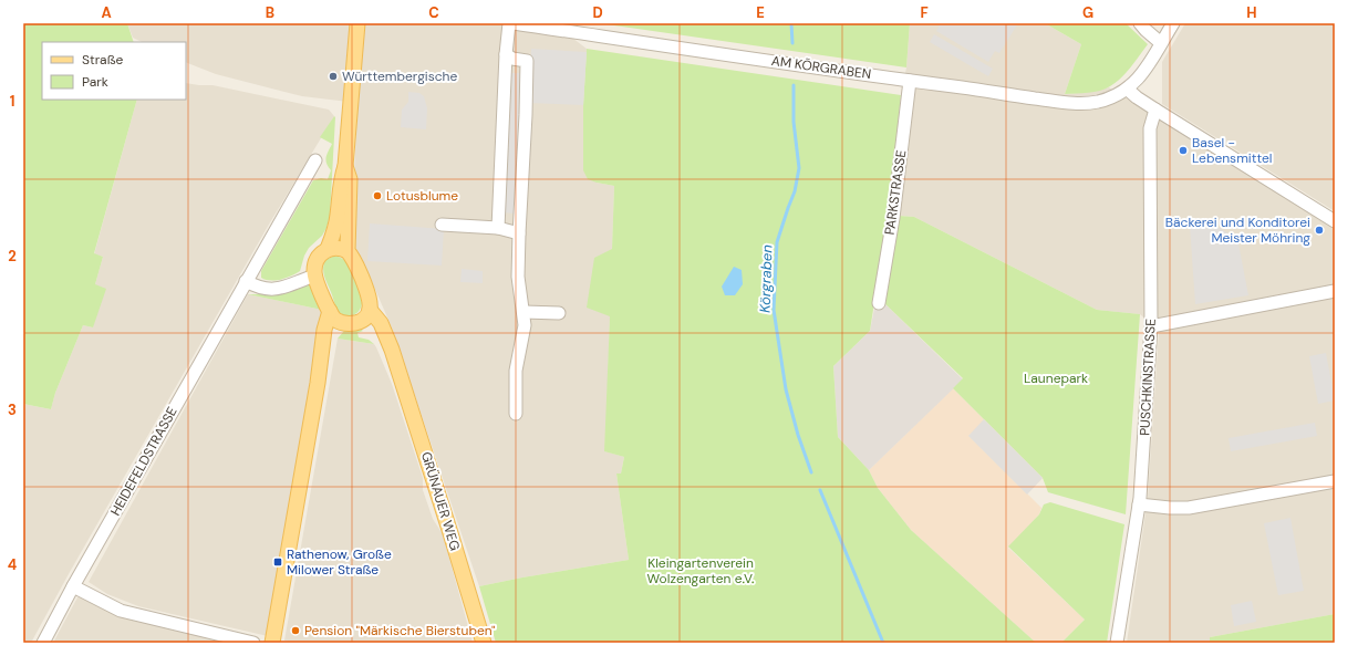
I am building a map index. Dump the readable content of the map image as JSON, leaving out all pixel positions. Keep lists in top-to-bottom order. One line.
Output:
{"streets":{"main road":["GRÜNAUER WEG"],"street":["AM KÖRGRABEN","PARKSTRASSE","PUSCHKINSTRASSE","HEIDEFELDSTRASSE"]},"crossings":[["AM KÖRGRABEN","PARKSTRASSE"]],"water":["Körgraben"],"parks":["Launepark","Kleingartenverein Wolzengarten e.V."],"places":{"other":["Württembergische","Basel - Lebensmittel","Lotusblume","Bäckerei und Konditorei Meister Möhring","Pension \"Märkische Bierstuben\""],"transit":["Rathenow, Große Milower Straße"]},"legend":["Straße","Park"],"grid":{"columns":["A","B","C","D","E","F","G","H"],"rows":["1","2","3","4"]}}
